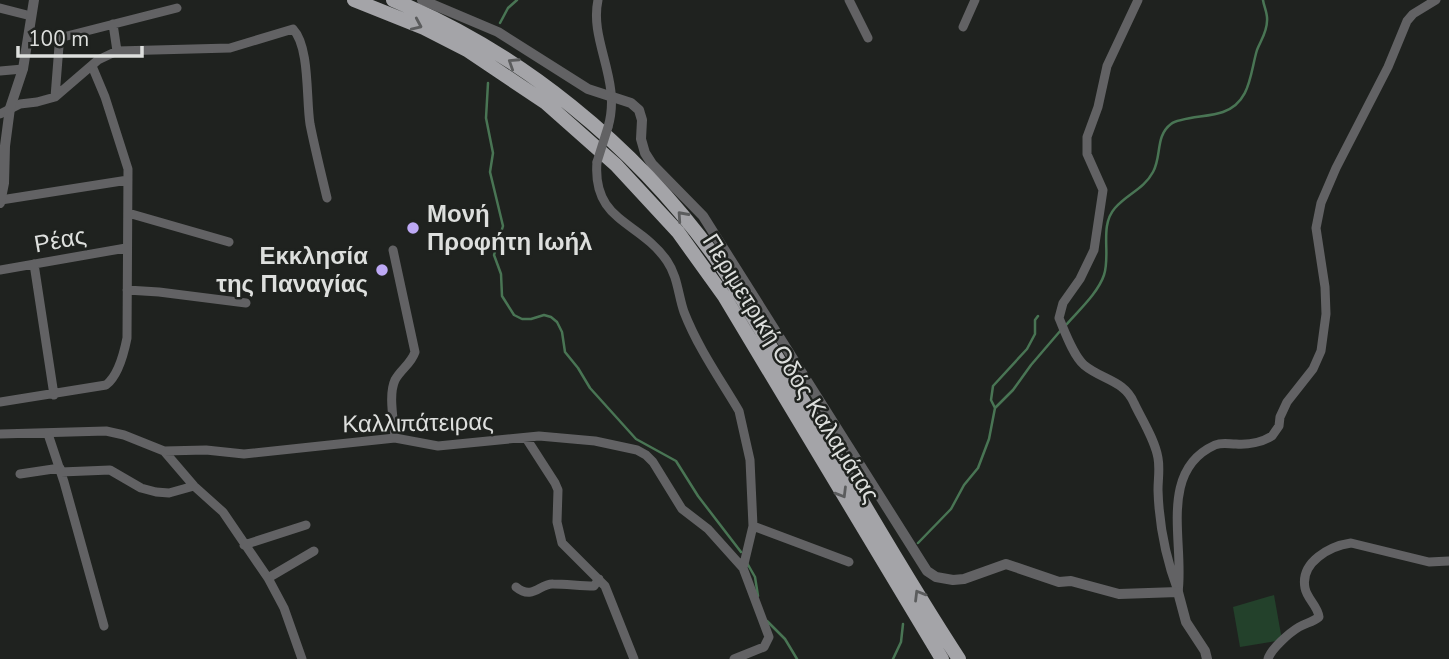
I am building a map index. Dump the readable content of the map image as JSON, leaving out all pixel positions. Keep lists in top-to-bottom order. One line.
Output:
{"streets":{"main road":["Περιμετρική Οδός Καλαμάτας"],"street":["Ρέας","Καλλιπάτειρας"]},"places":["Μονή Προφήτη Ιωήλ","Εκκλησία της Παναγίας"],"scale_bar":"100 m"}
